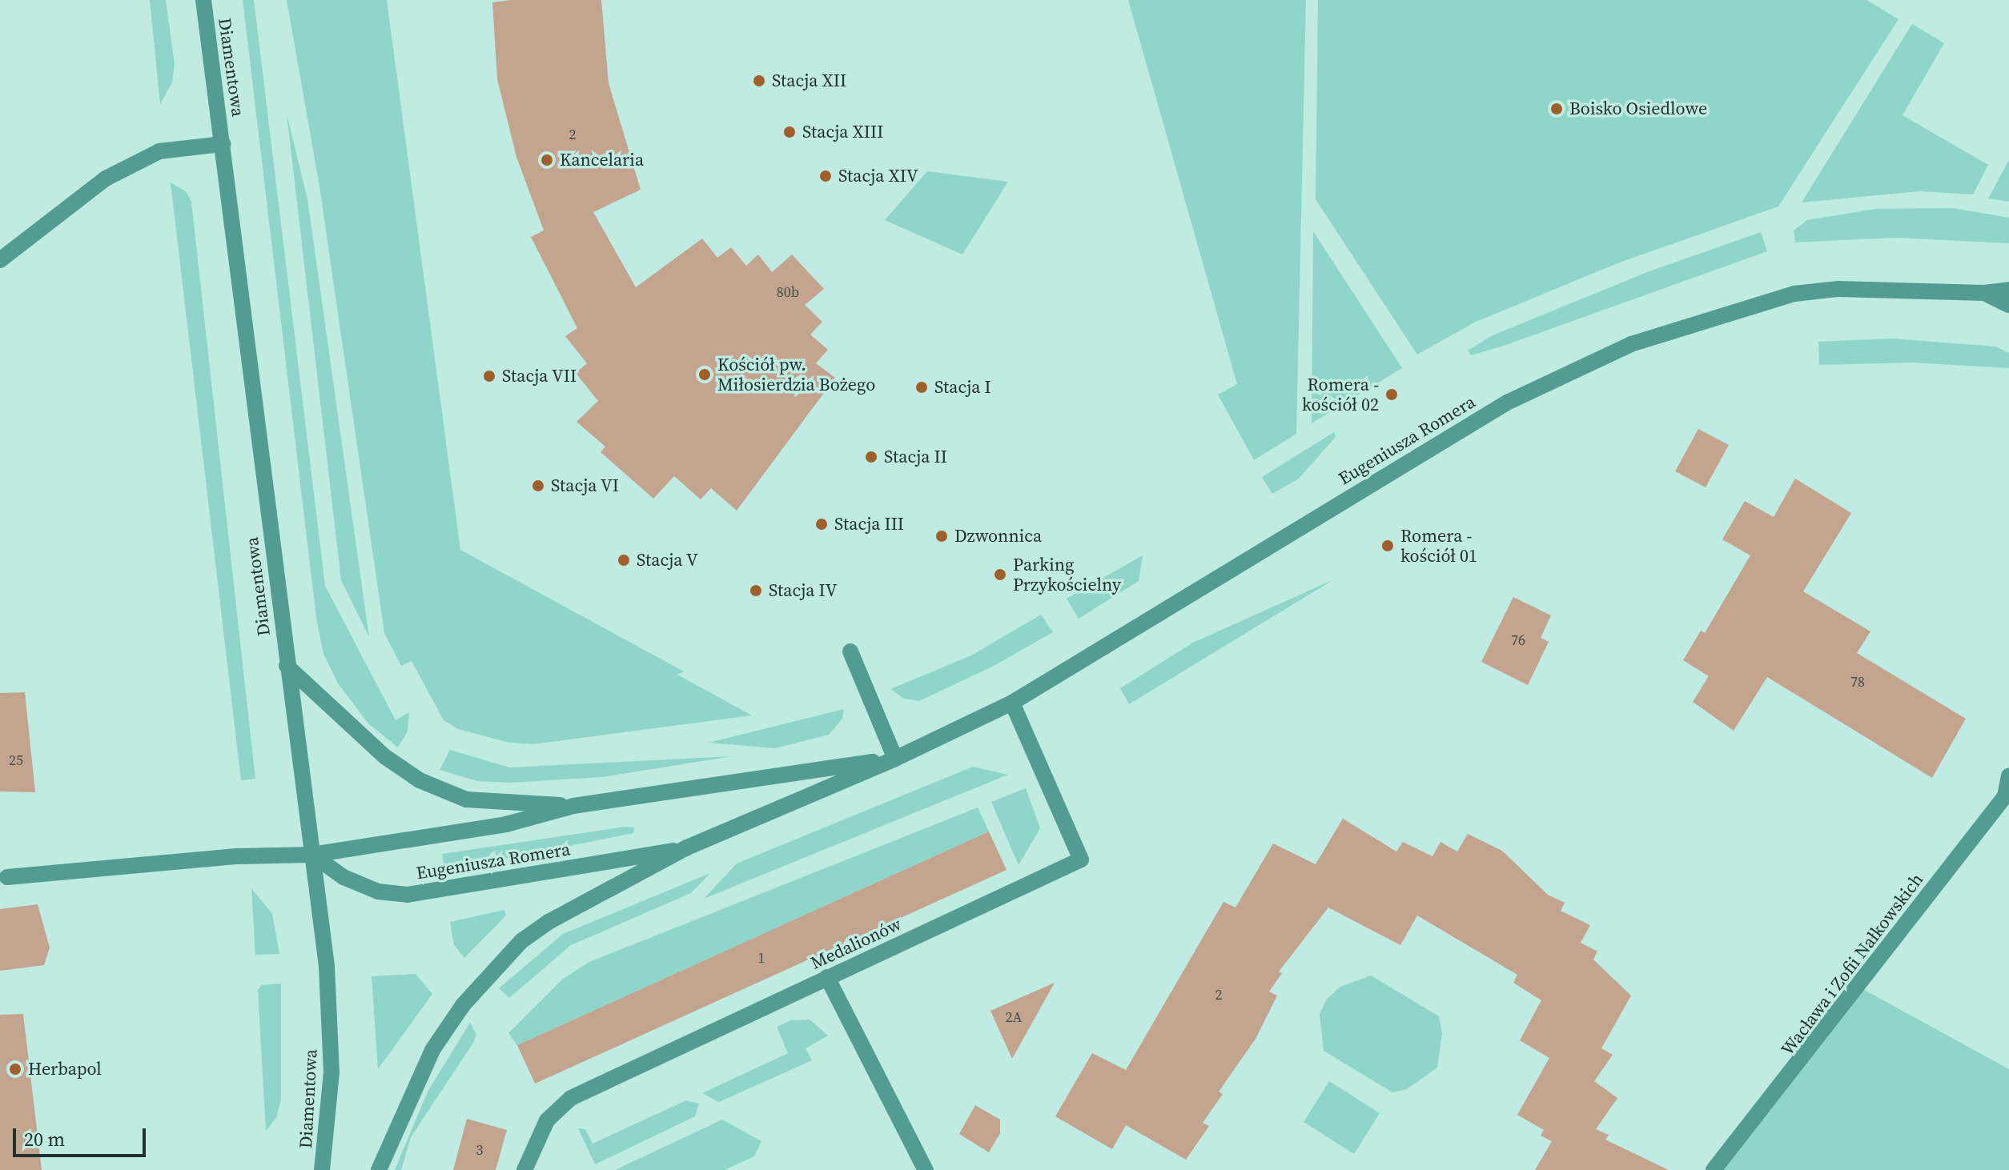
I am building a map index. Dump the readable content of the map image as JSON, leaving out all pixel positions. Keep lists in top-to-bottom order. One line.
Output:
{"streets":{"street":["Diamentowa","Eugeniusza Romera","Medalionów","Wacława i Zofii Nałkowskich"]},"crossings":[["Diamentowa","Eugeniusza Romera"],["Eugeniusza Romera","Medalionów"]],"places":["Stacja XII","Boisko Osiedlowe","Stacja XIII","Kancelaria","Stacja XIV","Kościół pw. Miłosierdzia Bożego","Stacja VII","Stacja I","Romera - kościół 02","Stacja II","Stacja VI","Stacja III","Dzwonnica","Romera - kościół 01","Stacja V","Parking Przykościelny","Stacja IV","Herbapol"],"house_numbers":["2","80b","76","78","25","1","2","2A","3"],"scale_bar":"20 m"}
